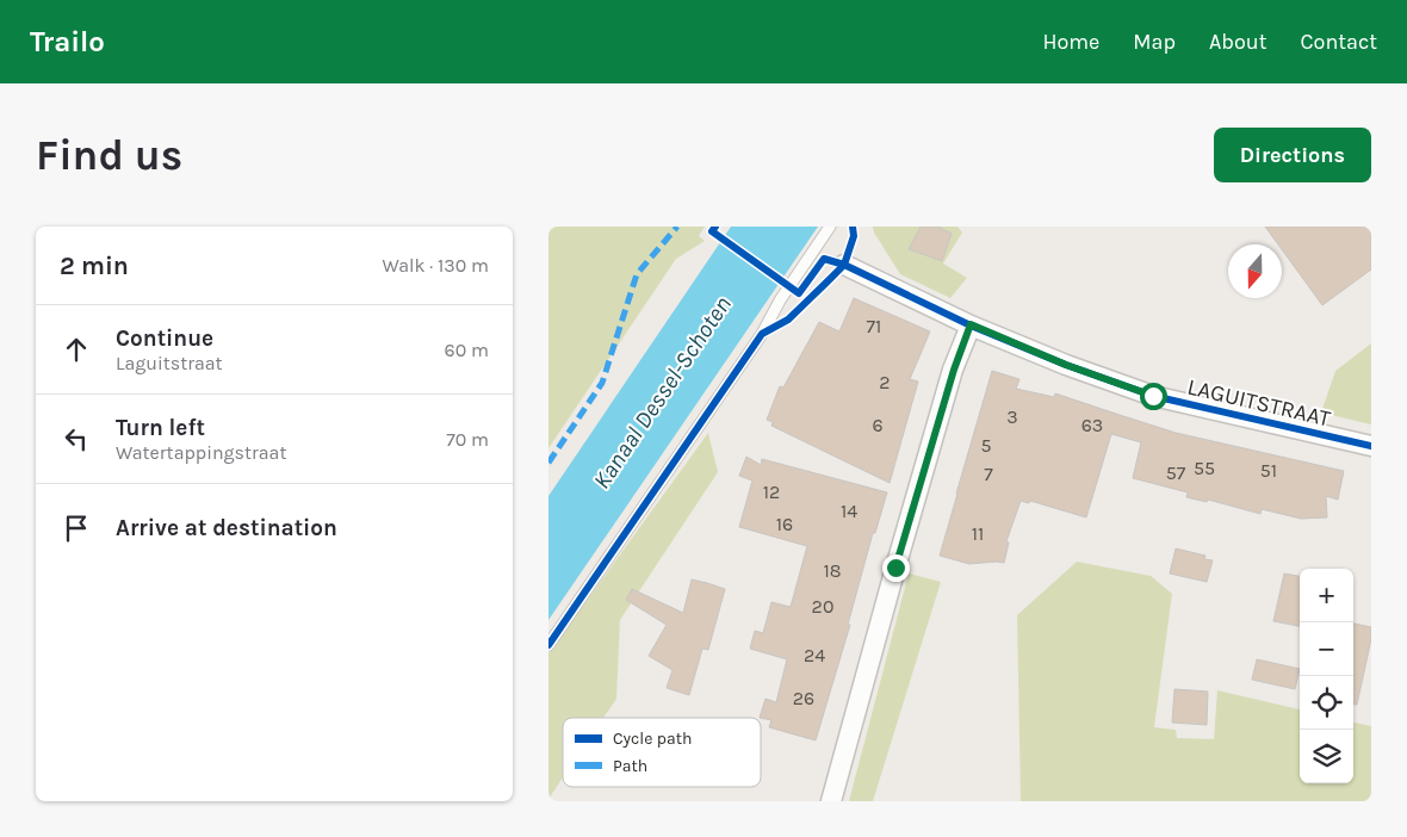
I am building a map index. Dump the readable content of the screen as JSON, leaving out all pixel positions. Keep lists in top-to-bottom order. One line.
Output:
{"streets":{"street":["LAGUITSTRAAT"]},"water":["Kanaal Dessel-Schoten"],"house_numbers":["71","2","3","6","63","5","55","51","57","7","12","14","16","11","18","20","24","26"],"legend":["Cycle path","Path"],"north":"bottom","page":{"header":"Trailo","nav":["Home","Map","About","Contact"],"buttons":"Directions","title":"Find us","heading":["2 min","Walk · 130 m"],"list":[["Continue","Laguitstraat","60 m"],["Turn left","Watertappingstraat","70 m"],"Arrive at destination"],"map_buttons":["+","−"]}}
